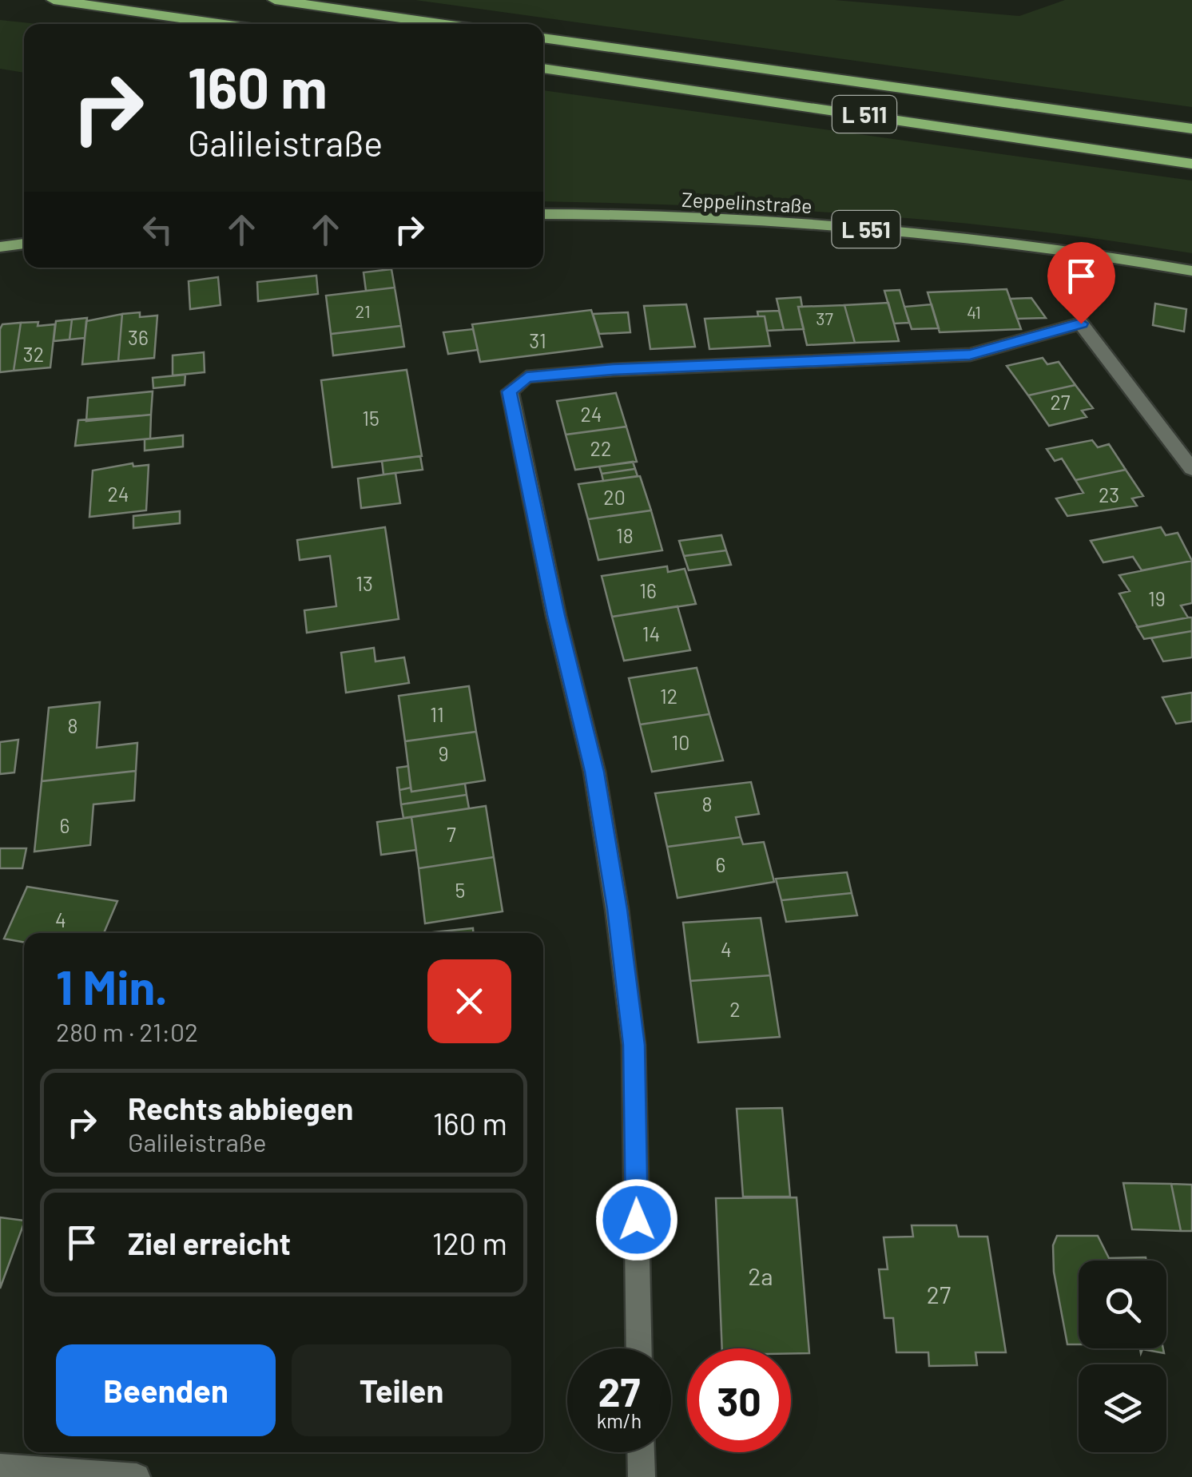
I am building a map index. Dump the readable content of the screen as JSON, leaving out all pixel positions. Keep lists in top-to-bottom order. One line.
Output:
{"streets":{"highway":["L 511"],"main road":["Zeppelinstraße","L 551"]},"house_numbers":["21","41","37","36","31","32","27","24","15","22","24","23","20","18","13","16","19","14","12","11","8","10","9","8","6","7","6","5","4","4","2","2a","27"],"page":{"turn":["160 m","Galileistraße"],"heading":["1 Min.","280 m · 21:02"],"list":[{"name":"Rechts abbiegen","note":"Galileistraße","value":"160 m"},{"name":"Ziel erreicht","value":"120 m"}],"buttons":["Beenden","Teilen"],"speed":"27 km/h","limit":"30"}}
